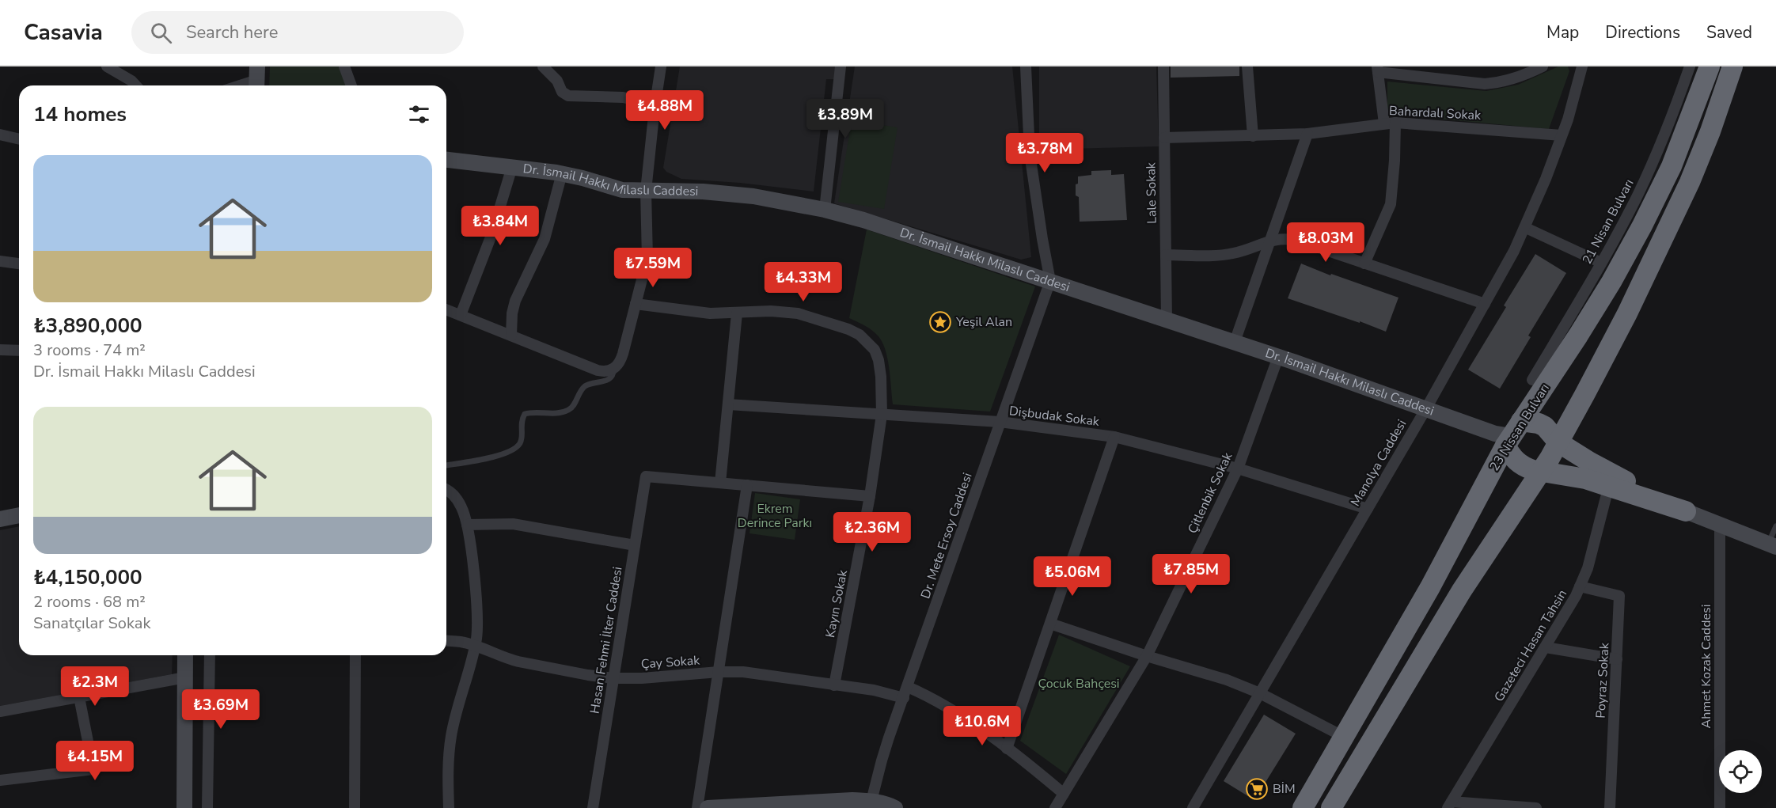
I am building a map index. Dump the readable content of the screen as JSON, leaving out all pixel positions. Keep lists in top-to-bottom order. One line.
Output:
{"streets":{"highway":["23 Nissan Bulvarı"],"street":["Bahardalı Sokak","Dr. İsmail Hakkı Milaslı Caddesi","Lale Sokak","21 Nisan Bulvarı","Dişbudak Sokak","Manolya Caddesi","Çitlenbik Sokak","Dr. Mete Ersoy Caddesi","Kayın Sokak","Hasan Fehmi İlter Caddesi","Gazeteci Hasan Tahsin","Çay Sokak","Ahmet Kozak Caddesi","Poyraz Sokak"]},"crossings":[["Bahardalı Sokak","Lale Sokak"],["Bahardalı Sokak","Manolya Caddesi"],["Dr. İsmail Hakkı Milaslı Caddesi","Lale Sokak"],["Dr. İsmail Hakkı Milaslı Caddesi","23 Nissan Bulvarı"],["Dr. İsmail Hakkı Milaslı Caddesi","Manolya Caddesi"],["Dr. İsmail Hakkı Milaslı Caddesi","Çitlenbik Sokak"],["Dr. İsmail Hakkı Milaslı Caddesi","Dr. Mete Ersoy Caddesi"],["Dişbudak Sokak","Manolya Caddesi"],["Dişbudak Sokak","Çitlenbik Sokak"],["Dişbudak Sokak","Dr. Mete Ersoy Caddesi"],["Dişbudak Sokak","Kayın Sokak"],["Çitlenbik Sokak","Çay Sokak"],["Dr. Mete Ersoy Caddesi","Çay Sokak"],["Kayın Sokak","Çay Sokak"],["Hasan Fehmi İlter Caddesi","Çay Sokak"],["Gazeteci Hasan Tahsin","Poyraz Sokak"]],"parks":["Ekrem Derince Parkı","Çocuk Bahçesi"],"places":{"place":["Yeşil Alan"],"supermarket":["BİM"]},"page":{"header":"Casavia","search":"Search here","nav":["Map","Directions","Saved"],"heading":"14 homes","price":["₺4.88M","₺3.89M","₺3.78M","₺3.84M","₺8.03M","₺7.59M","₺4.33M","₺2.36M","₺7.85M","₺5.06M","₺2.3M","₺3.69M","₺10.6M","₺4.15M"],"list":[{"name":"₺3,890,000","note":"3 rooms · 74 m² · Dr. İsmail Hakkı Milaslı Caddesi"},{"name":"₺4,150,000","note":"2 rooms · 68 m² · Sanatçılar Sokak"}]}}
